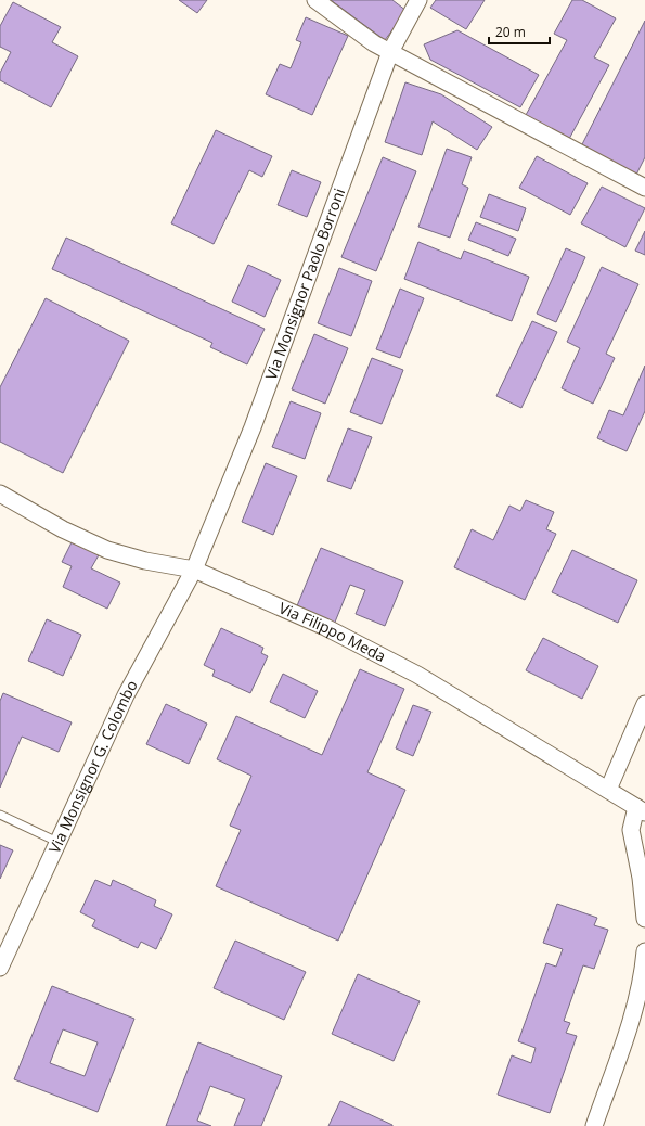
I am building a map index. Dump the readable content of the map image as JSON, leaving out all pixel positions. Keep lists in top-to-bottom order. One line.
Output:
{"streets":{"street":["Via Monsignor Paolo Borroni","Via Filippo Meda","Via Monsignor G. Colombo"]},"crossings":[["Via Monsignor Paolo Borroni","Via Filippo Meda"],["Via Monsignor Paolo Borroni","Via Monsignor G. Colombo"],["Via Filippo Meda","Via Monsignor G. Colombo"]],"scale_bar":"20 m"}
